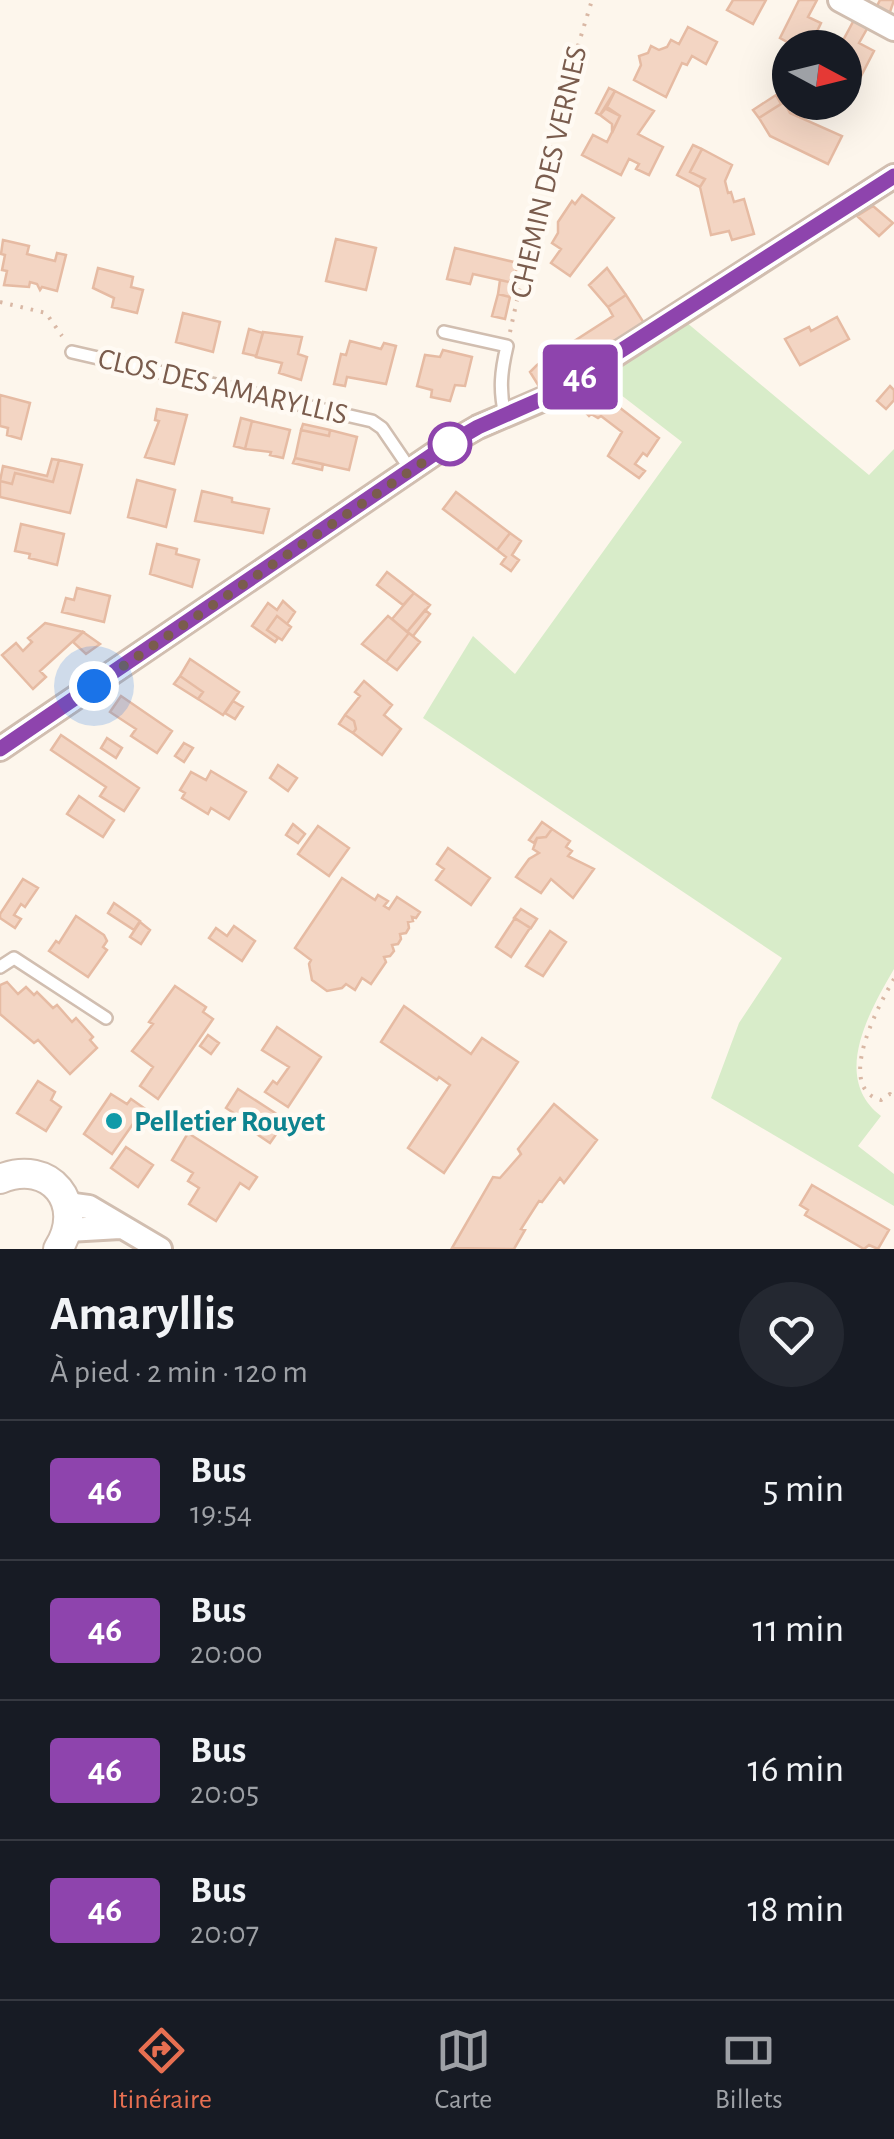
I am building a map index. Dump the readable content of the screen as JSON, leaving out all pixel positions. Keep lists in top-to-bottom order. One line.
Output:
{"streets":{"lane":["CLOS DES AMARYLLIS"],"path":["CHEMIN DES VERNES"]},"places":["Pelletier Rouyet"],"lines":["bus line 46"],"north":"right","page":{"on_map":"46","heading":["Amaryllis","À pied · 2 min · 120 m"],"list":[{"mark":"46","name":"Bus","note":"19:54","value":"5 min"},{"mark":"46","name":"Bus","note":"20:00","value":"11 min"},{"mark":"46","name":"Bus","note":"20:05","value":"16 min"},{"mark":"46","name":"Bus","note":"20:07","value":"18 min"}],"tabs":["Itinéraire","Carte","Billets"]}}
